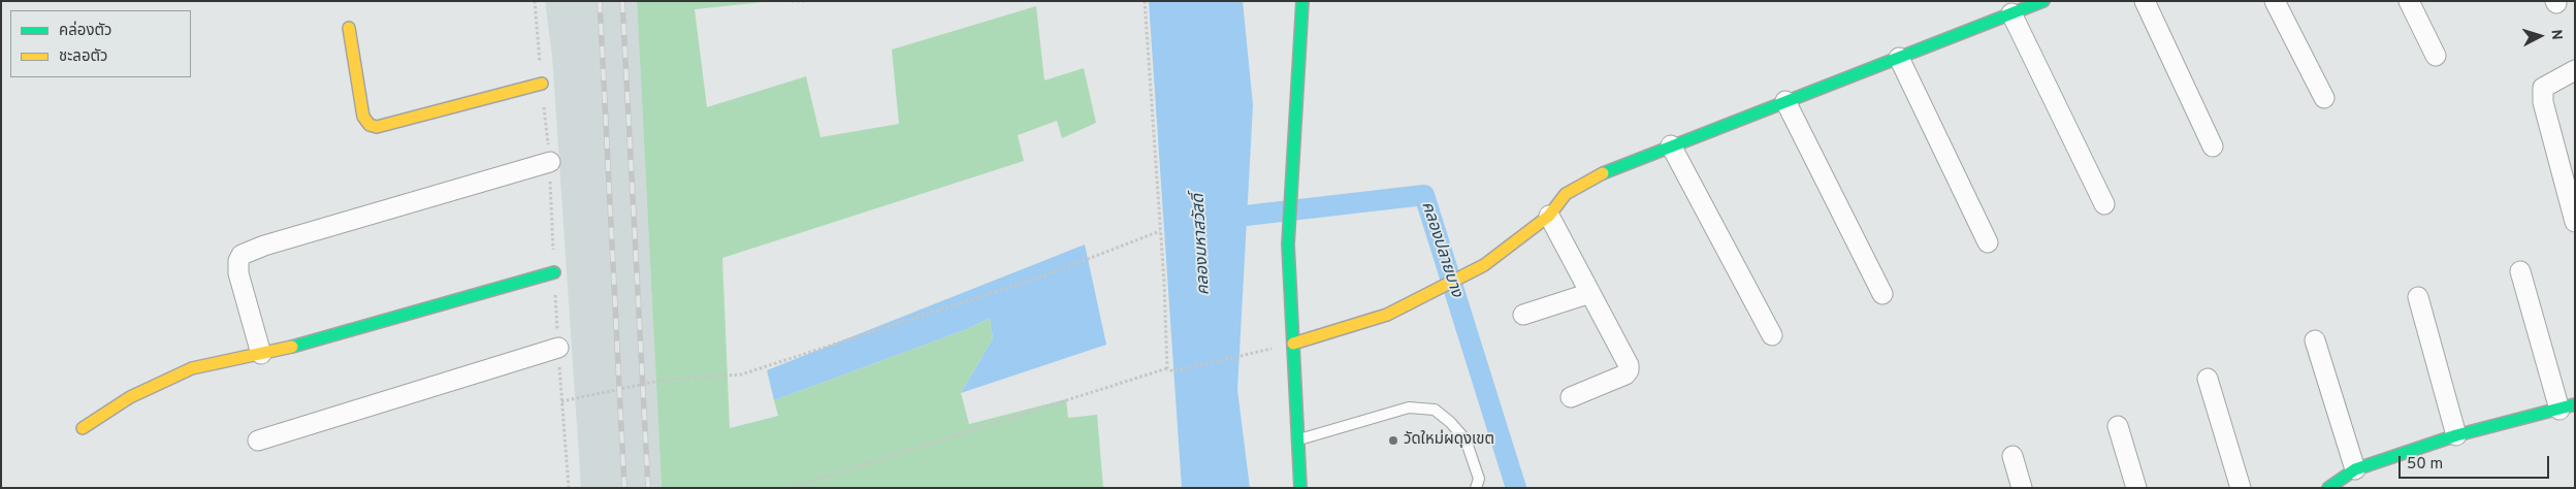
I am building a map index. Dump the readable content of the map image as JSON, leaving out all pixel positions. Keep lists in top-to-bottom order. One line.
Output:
{"water":["คลองมหาสวัสดิ์","คลองปลายบาง"],"places":["วัดใหม่ผดุงเขต"],"legend":["คล่องตัว","ชะลอตัว"],"scale_bar":"50 m","north":"right"}
